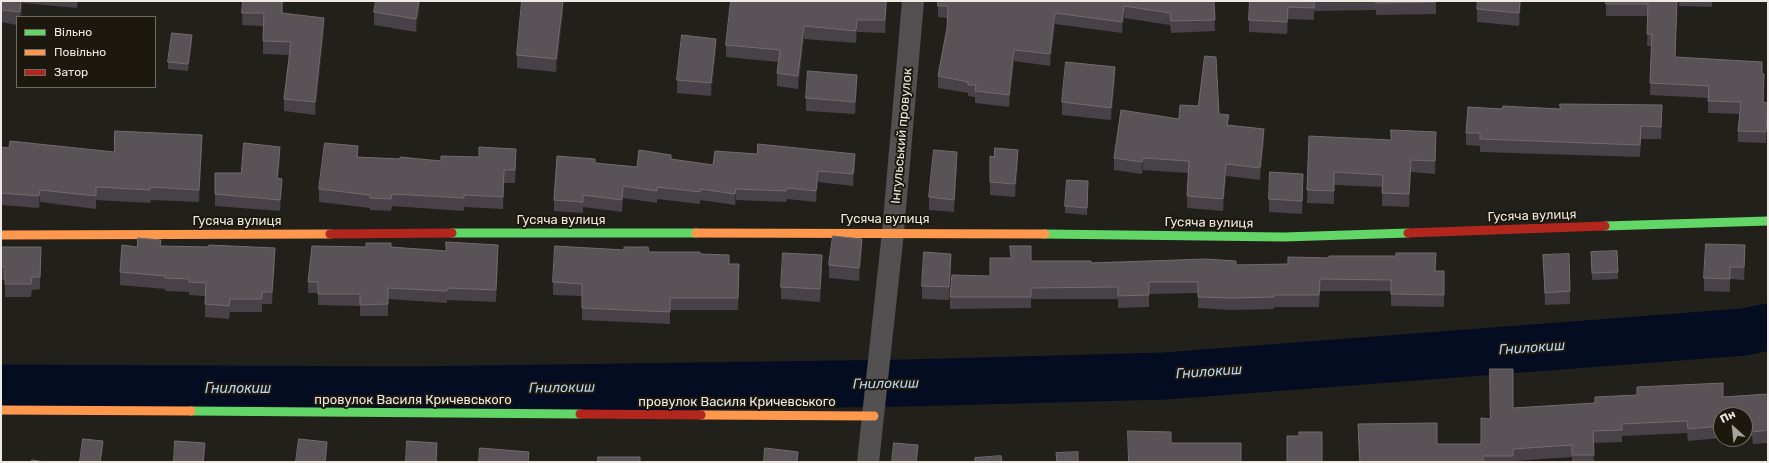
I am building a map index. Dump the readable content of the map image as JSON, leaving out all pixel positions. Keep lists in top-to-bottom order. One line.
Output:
{"streets":{"street":["Інгульський провулок","Гусяча вулиця","провулок Василя Кричевського"]},"crossings":[["Інгульський провулок","Гусяча вулиця"],["Інгульський провулок","провулок Василя Кричевського"]],"water":["Гнилокиш"],"legend":["Вільно","Повільно","Затор"],"north":"top left"}
